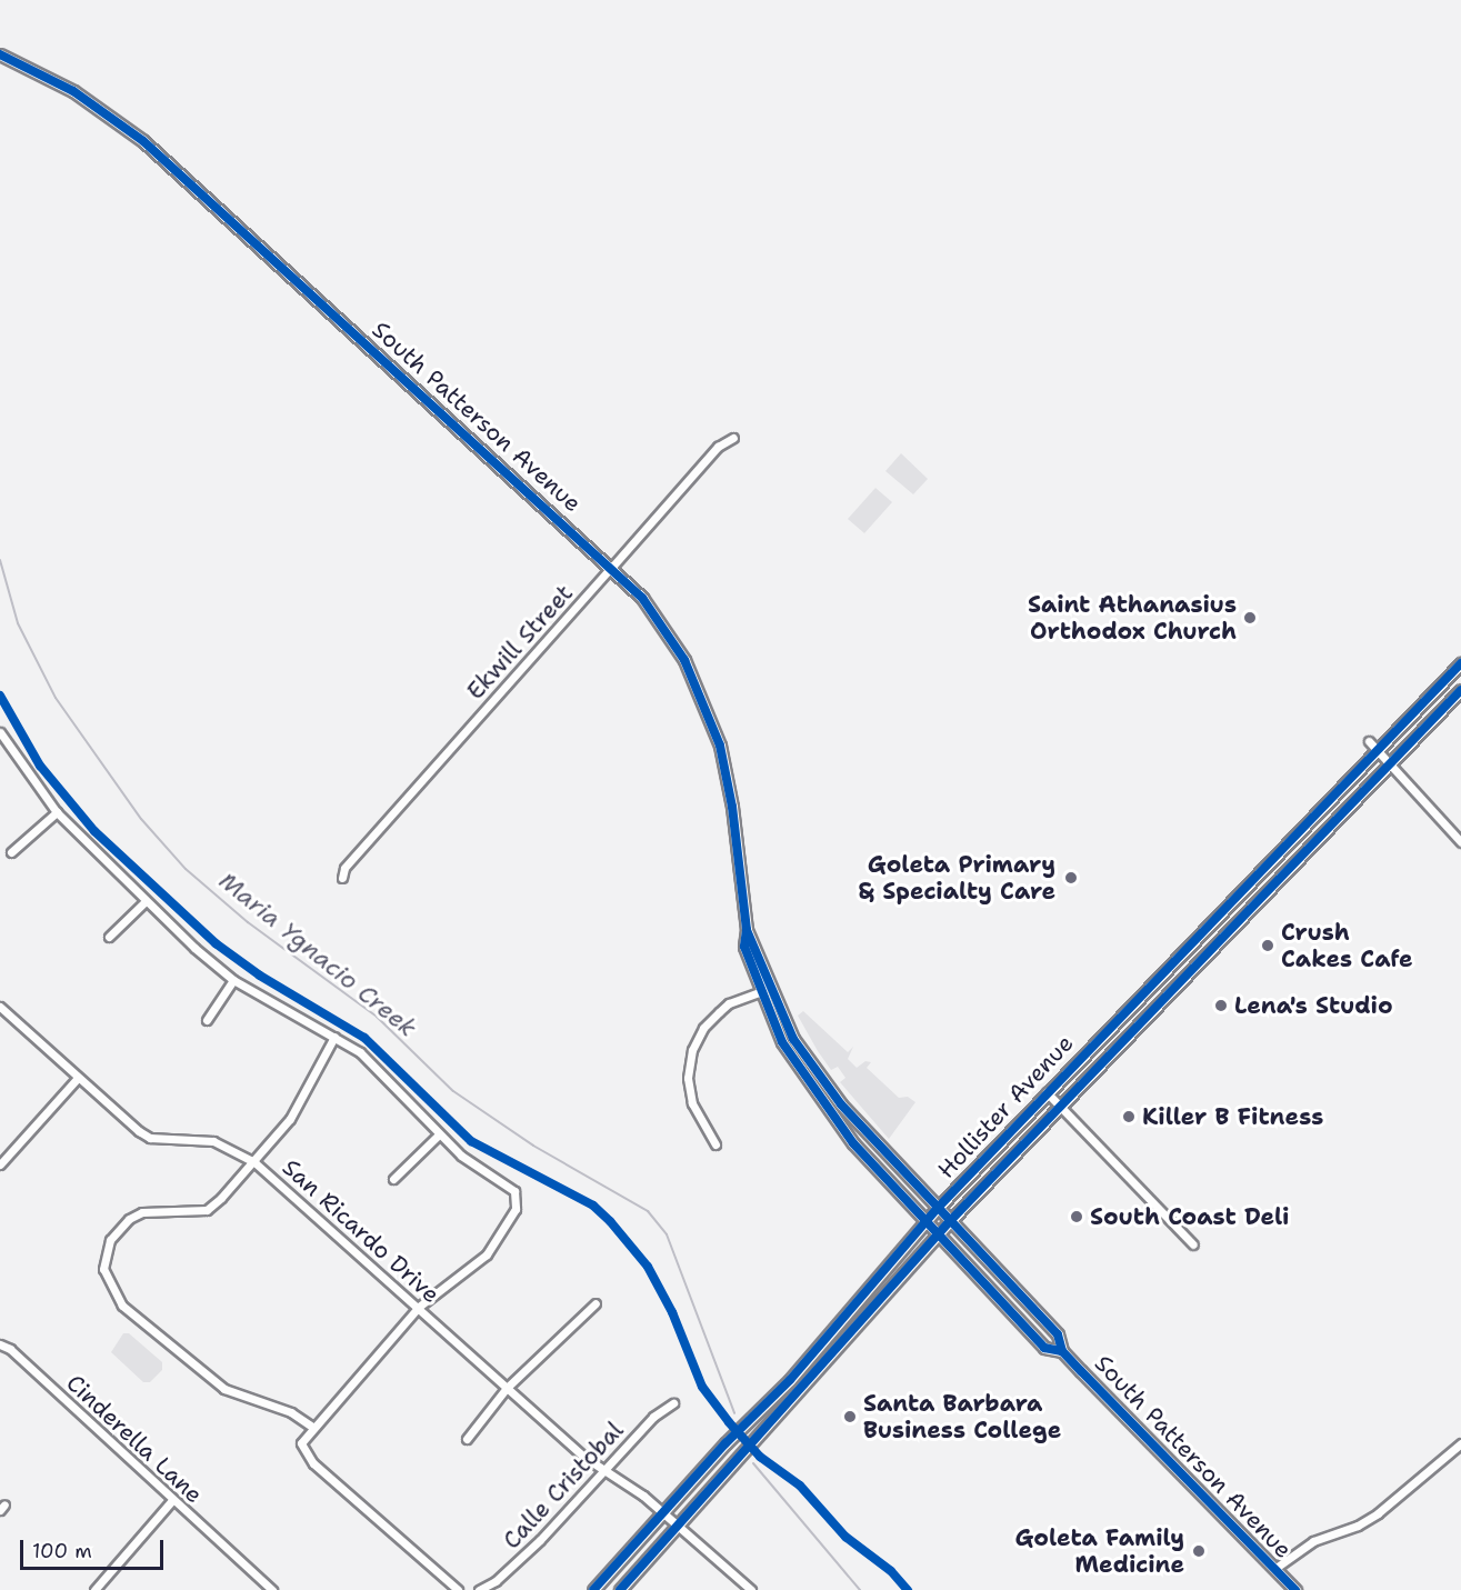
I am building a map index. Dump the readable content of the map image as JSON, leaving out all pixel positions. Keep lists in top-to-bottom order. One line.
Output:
{"streets":{"main road":["South Patterson Avenue","Hollister Avenue"],"street":["Ekwill Street","San Ricardo Drive","Cinderella Lane","Calle Cristobal"]},"crossings":[["South Patterson Avenue","Ekwill Street"],["South Patterson Avenue","Hollister Avenue"],["Hollister Avenue","San Ricardo Drive"],["San Ricardo Drive","Calle Cristobal"]],"water":["Maria Ygnacio Creek"],"places":["Saint Athanasius Orthodox Church","Goleta Primary & Specialty Care","Crush Cakes Cafe","Lena's Studio","Killer B Fitness","South Coast Deli","Santa Barbara Business College","Goleta Family Medicine"],"scale_bar":"100 m"}
